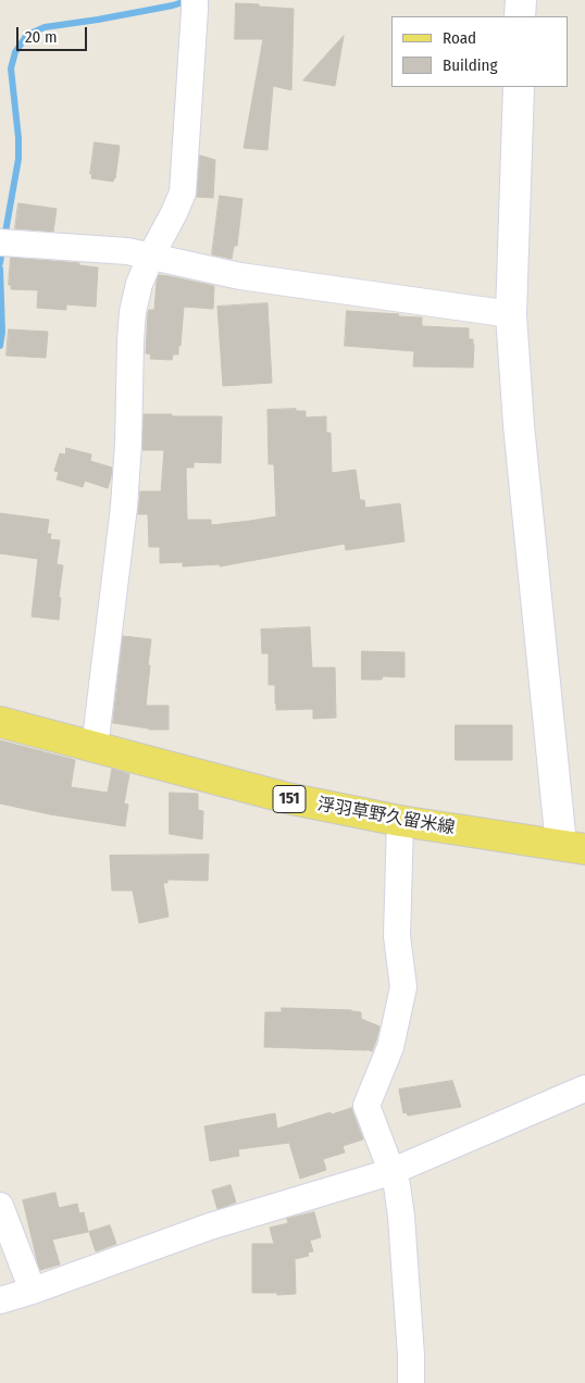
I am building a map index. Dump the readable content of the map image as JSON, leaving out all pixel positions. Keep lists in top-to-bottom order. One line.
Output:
{"streets":{"main road":["151","浮羽草野久留米線"]},"legend":["Road","Building"],"scale_bar":"20 m"}
